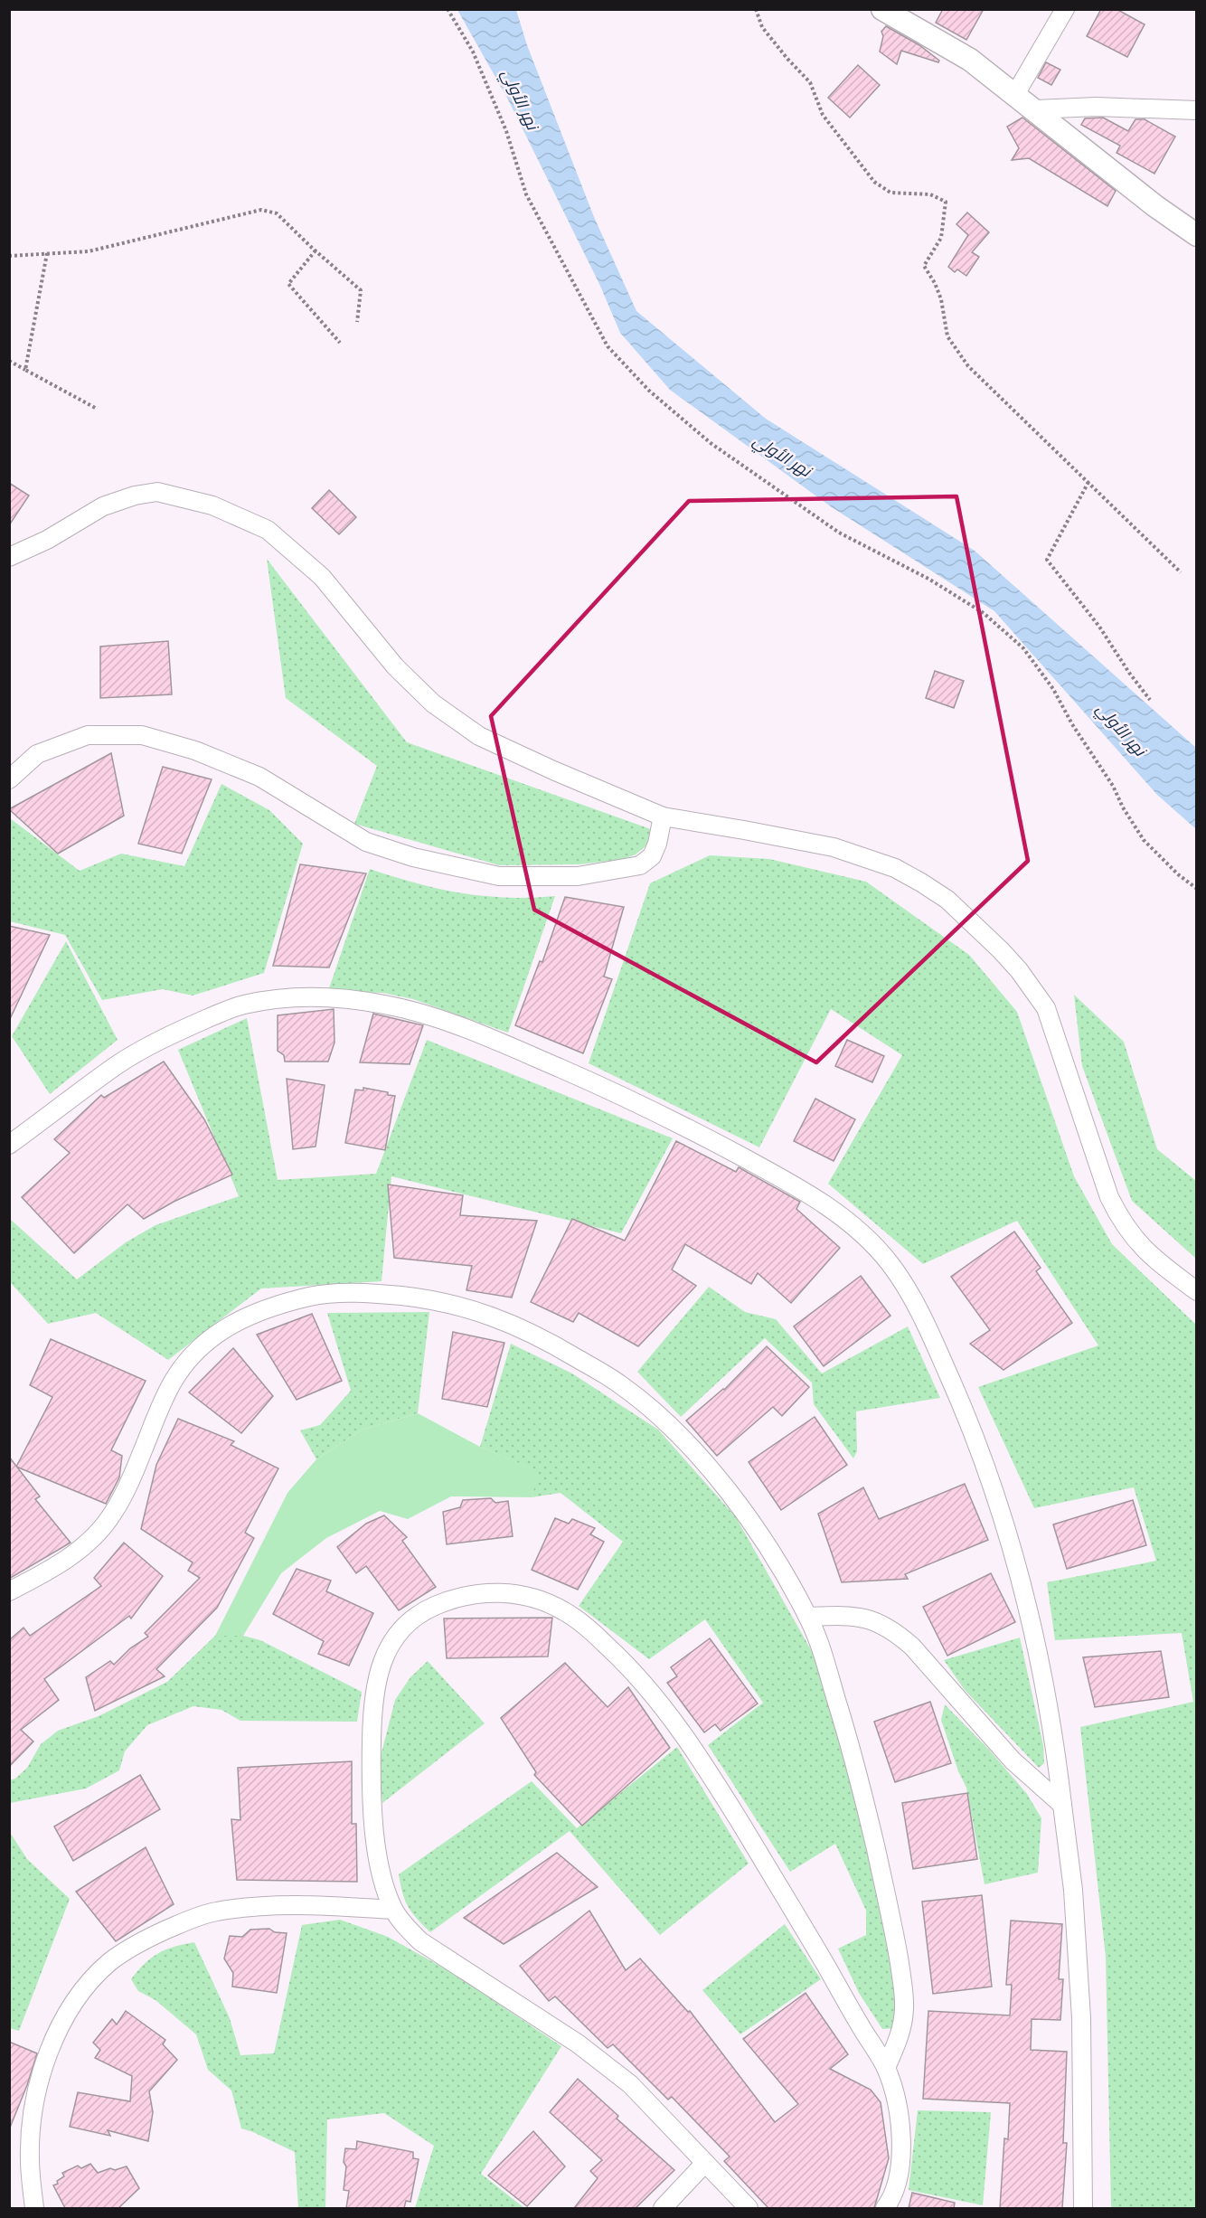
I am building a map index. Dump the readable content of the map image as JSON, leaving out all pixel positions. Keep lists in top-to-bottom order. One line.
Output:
{"water":["نهر الأولي"]}
